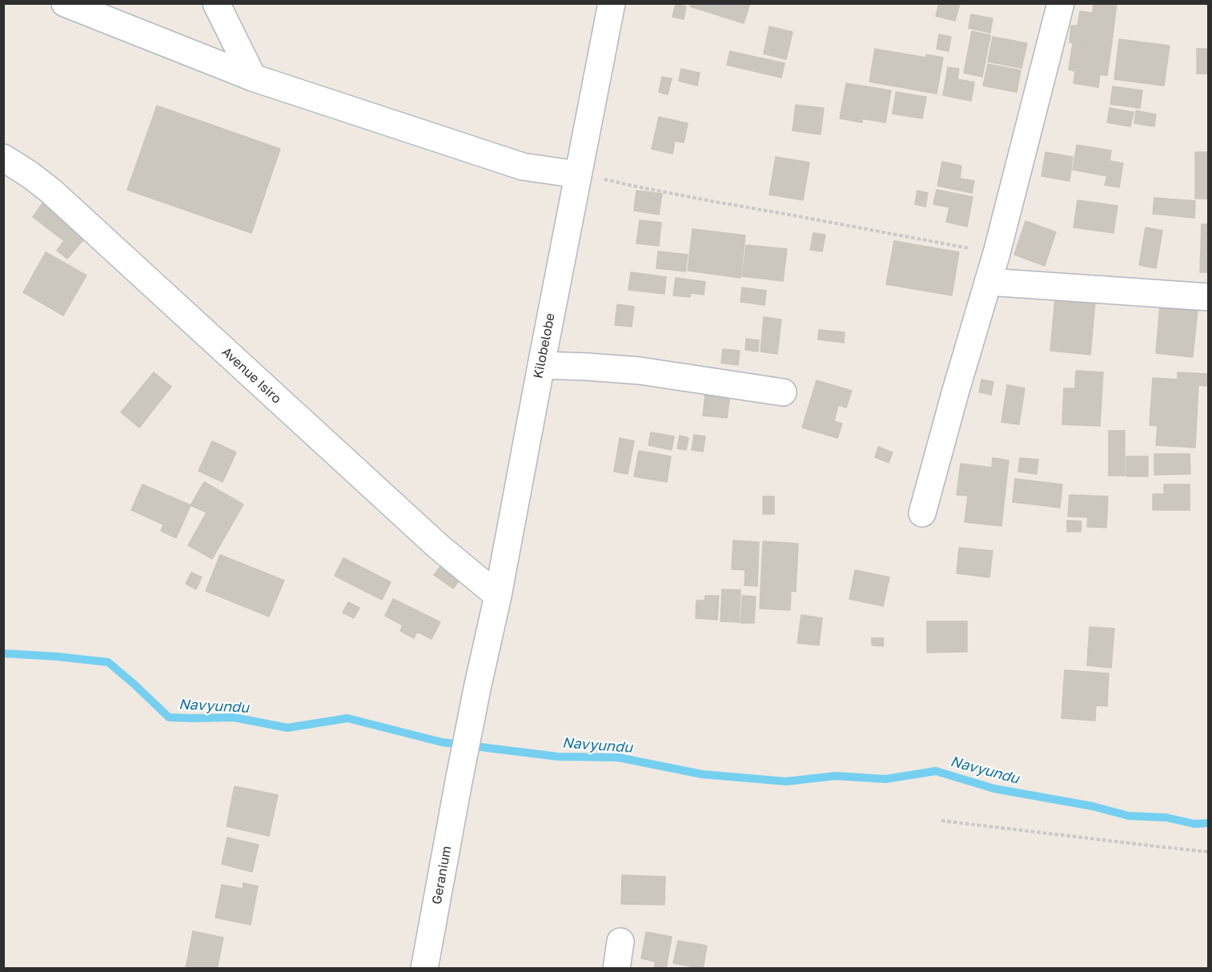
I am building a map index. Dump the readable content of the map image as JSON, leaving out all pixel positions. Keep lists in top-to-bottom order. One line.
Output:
{"streets":{"street":["Kilobelobe","Avenue Isiro","Geranium"]},"crossings":[["Kilobelobe","Avenue Isiro"],["Kilobelobe","Geranium"]],"water":["Navyundu"]}
